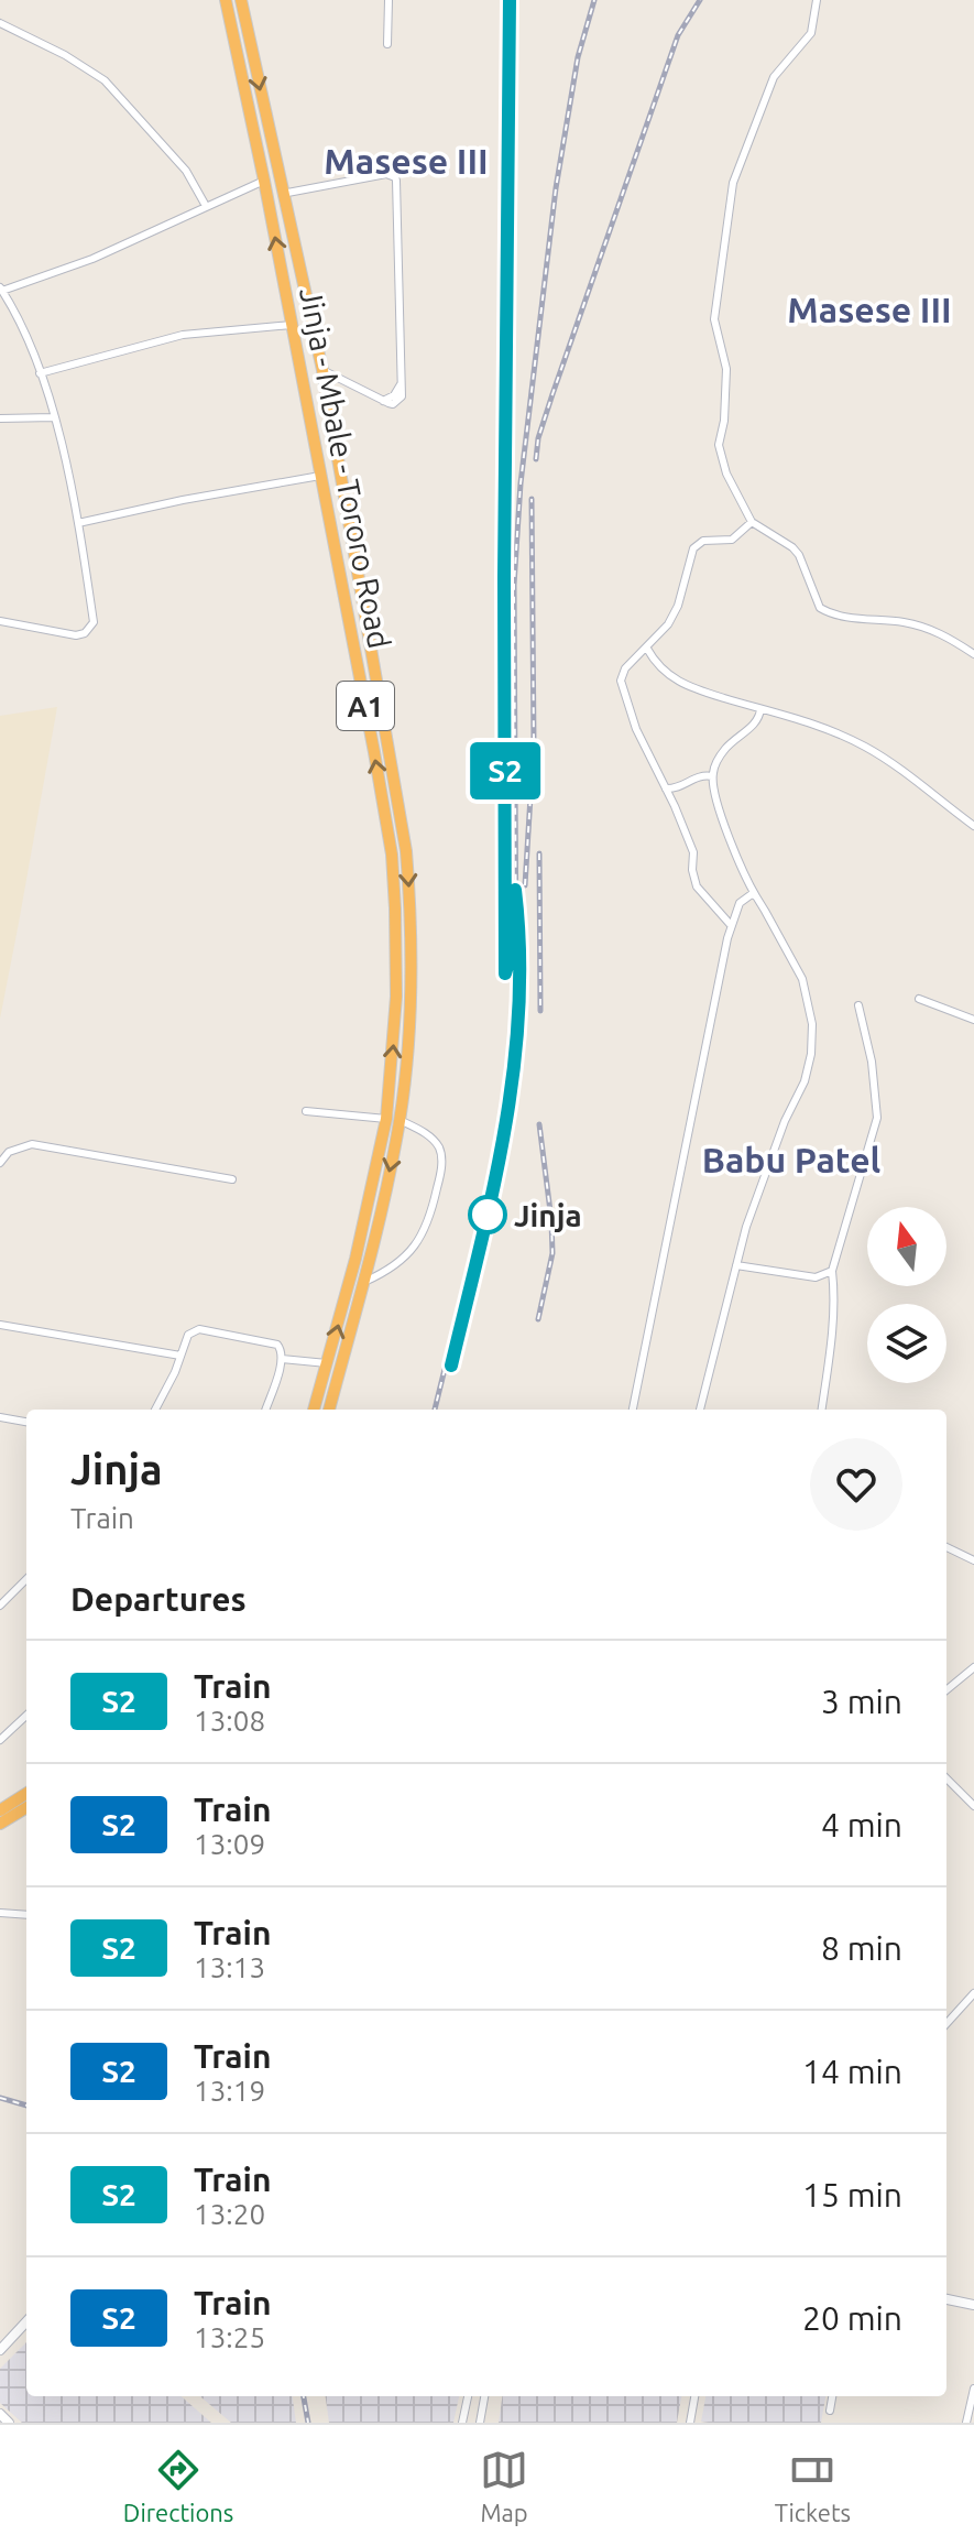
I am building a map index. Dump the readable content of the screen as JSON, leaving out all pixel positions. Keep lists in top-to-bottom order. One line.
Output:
{"streets":{"highway":["Jinja - Mbale - Tororo Road","A1"]},"districts":["Masese III","Masese III","Babu Patel"],"places":["Jinja"],"north":"top","page":{"on_map":"S2","heading":[["Jinja","Train"],"Departures"],"list":[{"mark":"S2","name":"Train","note":"13:08","value":"3 min"},{"mark":"S2","name":"Train","note":"13:09","value":"4 min"},{"mark":"S2","name":"Train","note":"13:13","value":"8 min"},{"mark":"S2","name":"Train","note":"13:19","value":"14 min"},{"mark":"S2","name":"Train","note":"13:20","value":"15 min"},{"mark":"S2","name":"Train","note":"13:25","value":"20 min"}],"tabs":["Directions","Map","Tickets"]}}
